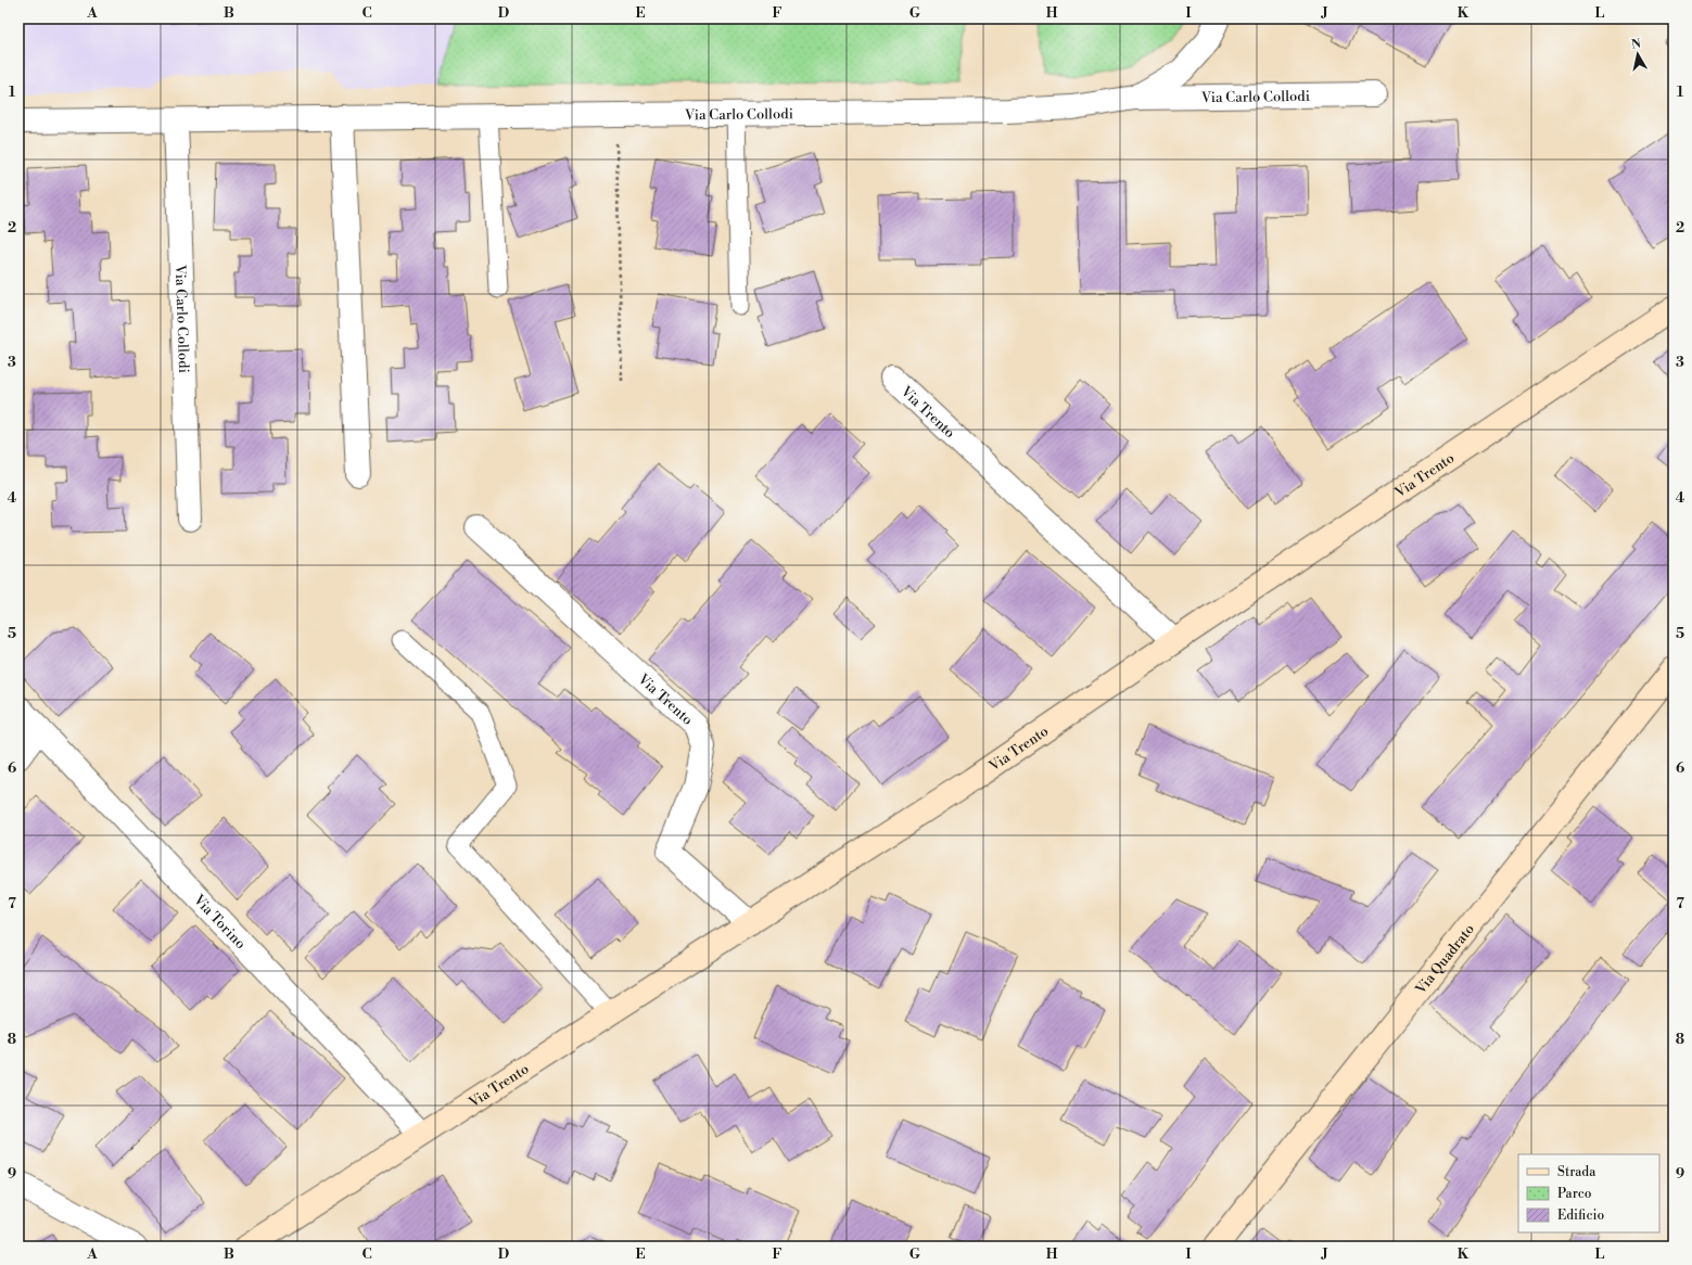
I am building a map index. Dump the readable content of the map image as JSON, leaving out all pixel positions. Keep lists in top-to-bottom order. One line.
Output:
{"streets":{"street":["Via Carlo Collodi","Via Trento","Via Torino","Via Quadrato"]},"crossings":[["Via Trento","Via Torino"]],"legend":["Strada","Parco","Edificio"],"north":"top","grid":{"columns":["A","B","C","D","E","F","G","H","I","J","K","L"],"rows":["1","2","3","4","5","6","7","8","9"]}}
